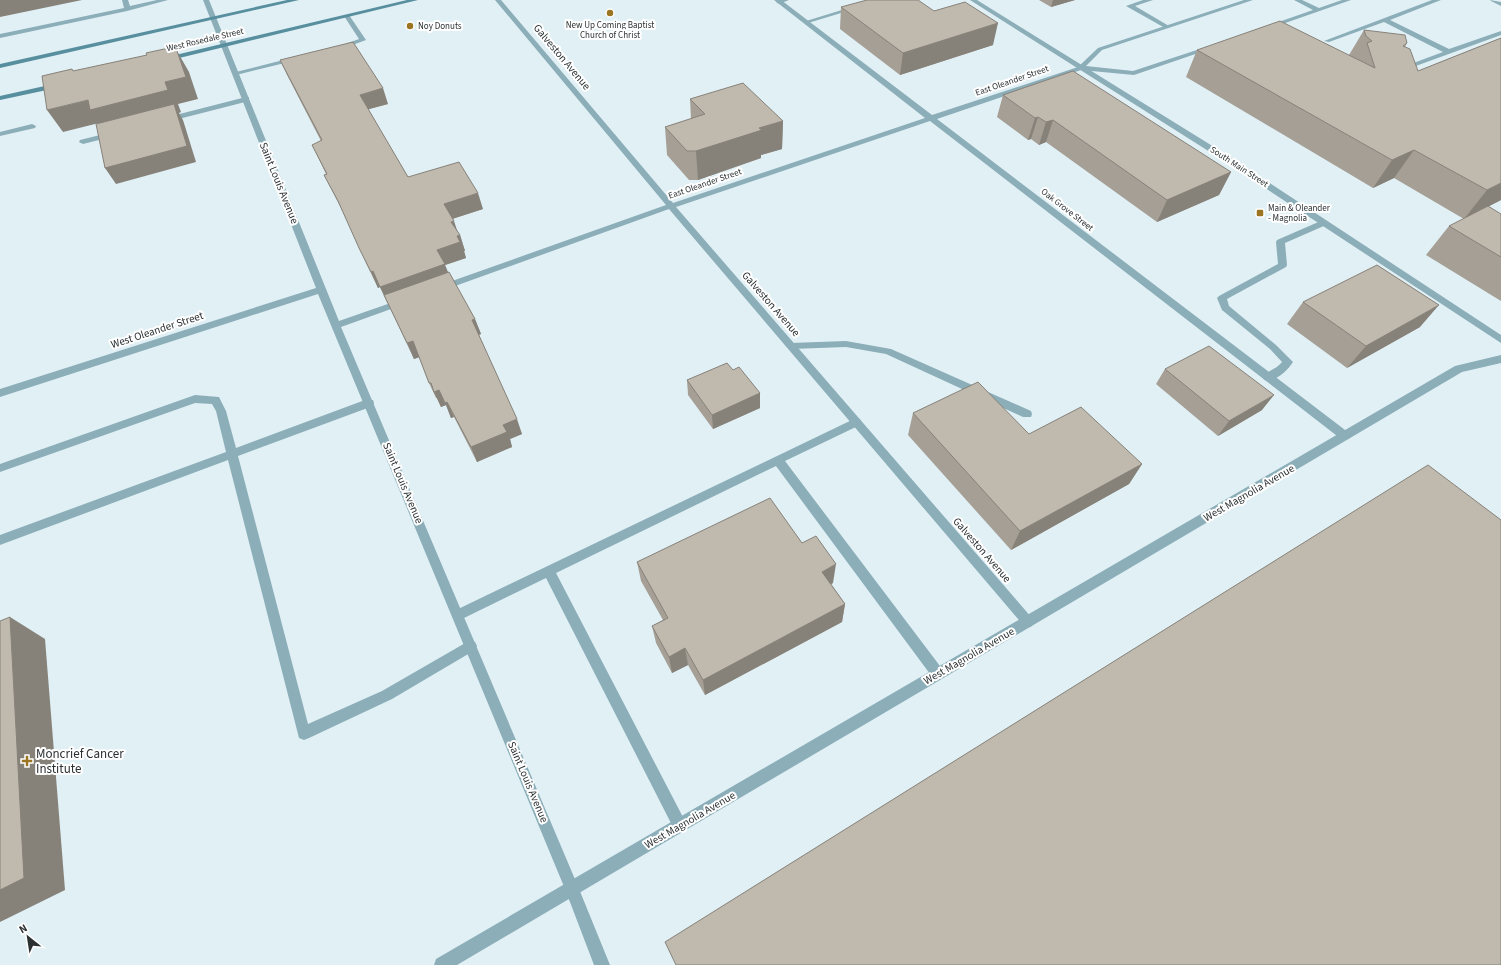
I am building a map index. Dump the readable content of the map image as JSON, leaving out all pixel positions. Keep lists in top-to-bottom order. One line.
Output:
{"streets":{"main road":["West Rosedale Street"],"street":["Galveston Avenue","East Oleander Street","South Main Street","Saint Louis Avenue","Oak Grove Street","West Oleander Street","West Magnolia Avenue"]},"crossings":[["West Rosedale Street","Saint Louis Avenue"],["Galveston Avenue","East Oleander Street"],["Galveston Avenue","West Magnolia Avenue"],["East Oleander Street","South Main Street"],["East Oleander Street","Oak Grove Street"],["Saint Louis Avenue","West Oleander Street"],["Saint Louis Avenue","West Magnolia Avenue"],["Oak Grove Street","West Magnolia Avenue"]],"places":{"other":["New Up Coming Baptist Church of Christ","Noy Donuts"],"transit":["Main & Oleander - Magnolia"],"health":["Moncrief Cancer Institute"]},"north":"top left"}
